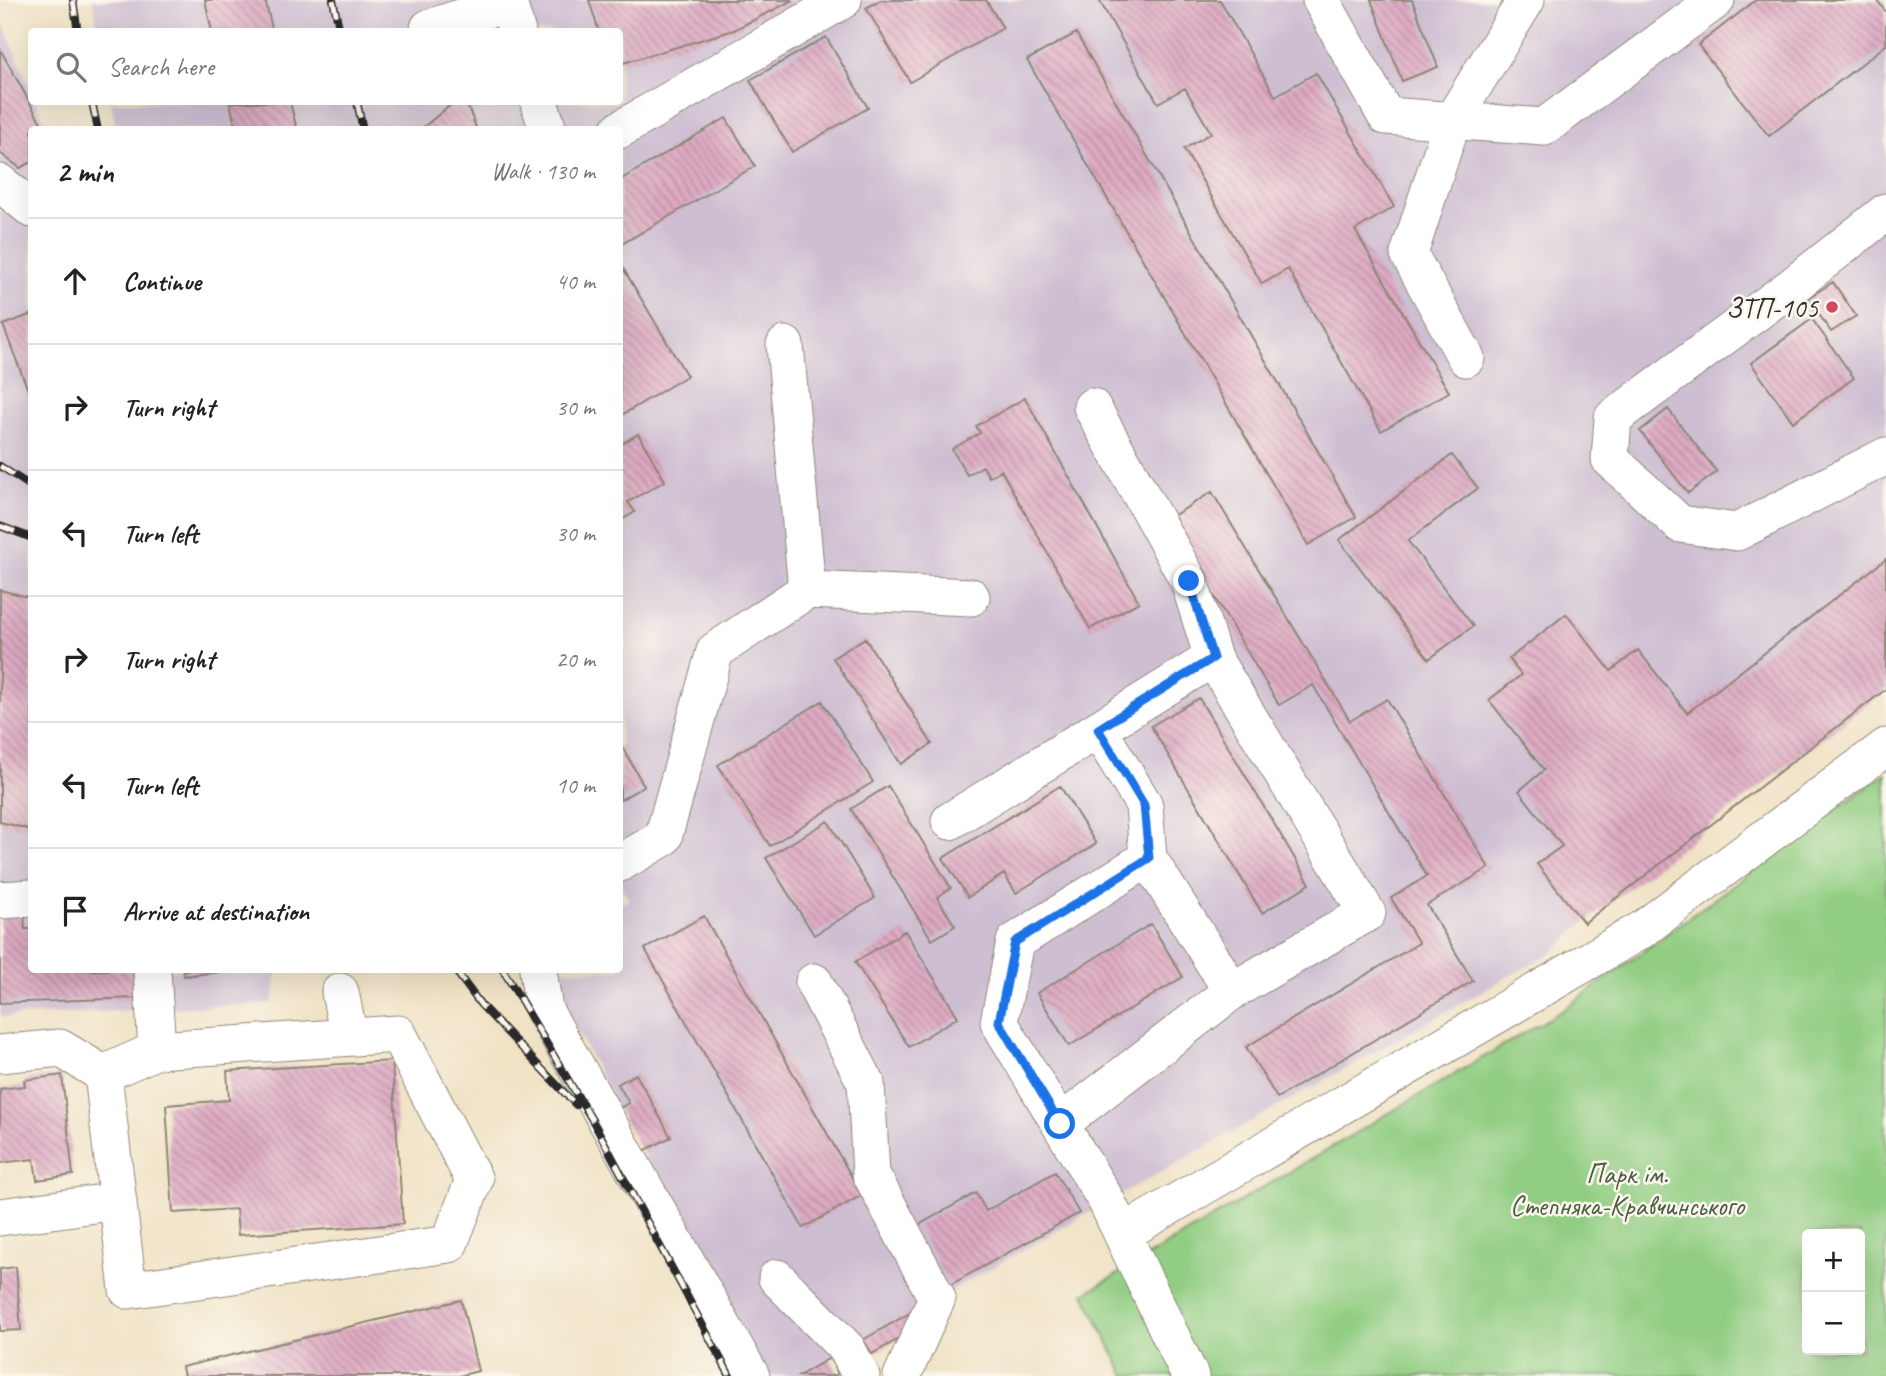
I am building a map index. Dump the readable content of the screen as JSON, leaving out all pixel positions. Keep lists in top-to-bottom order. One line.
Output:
{"parks":["Парк ім. Степняка-Кравчинського"],"places":["ЗТП-105"],"page":{"search":"Search here","heading":["2 min","Walk · 130 m"],"list":[["Continue","40 m"],["Turn right","30 m"],["Turn left","30 m"],["Turn right","20 m"],["Turn left","10 m"],"Arrive at destination"],"map_buttons":["+","−"]}}
